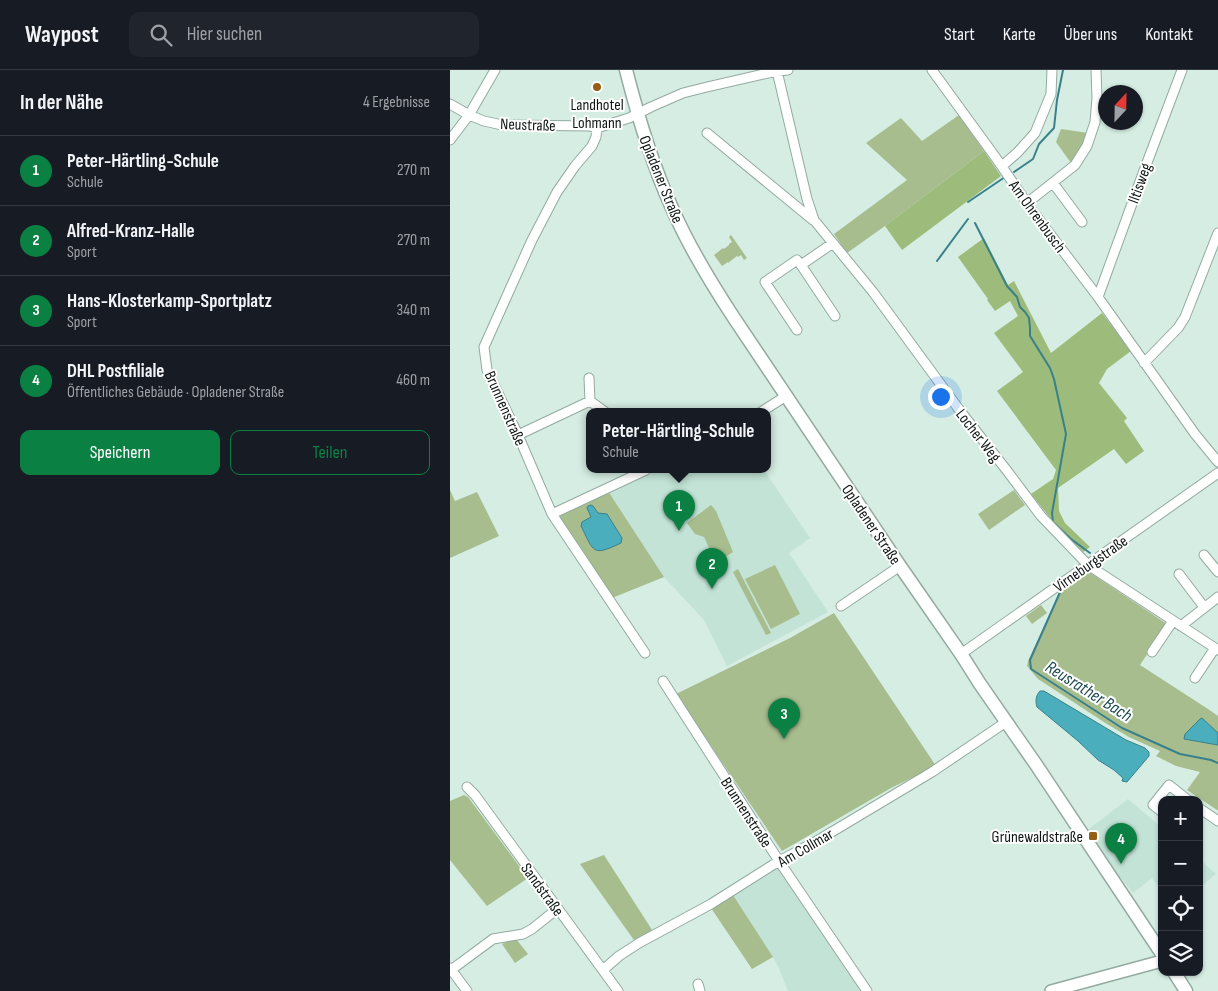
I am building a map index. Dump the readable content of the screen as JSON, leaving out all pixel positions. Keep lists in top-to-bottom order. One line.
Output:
{"streets":{"main road":["Opladener Straße"],"street":["Neustraße","Iltisweg","Am Ohrenbusch","Brunnenstraße","Locher Weg","Virneburgstraße","Am Collmar","Sandstraße"]},"crossings":[["Neustraße","Opladener Straße"],["Neustraße","Brunnenstraße"],["Neustraße","Locher Weg"],["Opladener Straße","Virneburgstraße"],["Opladener Straße","Am Collmar"],["Iltisweg","Am Ohrenbusch"],["Brunnenstraße","Am Collmar"],["Locher Weg","Virneburgstraße"],["Am Collmar","Sandstraße"]],"water":["Reusrather Bach"],"places":{"other":["Landhotel Lohmann"],"transit":["Grünewaldstraße"]},"north":"top","page":{"header":"Waypost","search":"Hier suchen","nav":["Start","Karte","Über uns","Kontakt"],"heading":["In der Nähe","4 Ergebnisse"],"list":[{"mark":"1","name":"Peter-Härtling-Schule","note":"Schule","value":"270 m"},{"mark":"2","name":"Alfred-Kranz-Halle","note":"Sport","value":"270 m"},{"mark":"3","name":"Hans-Klosterkamp-Sportplatz","note":"Sport","value":"340 m"},{"mark":"4","name":"DHL Postfiliale","note":"Öffentliches Gebäude · Opladener Straße","value":"460 m"}],"popup":["Peter-Härtling-Schule","Schule"],"buttons":["Speichern","Teilen"],"pins":["1","2","3","4"],"map_buttons":["+","−"]}}
